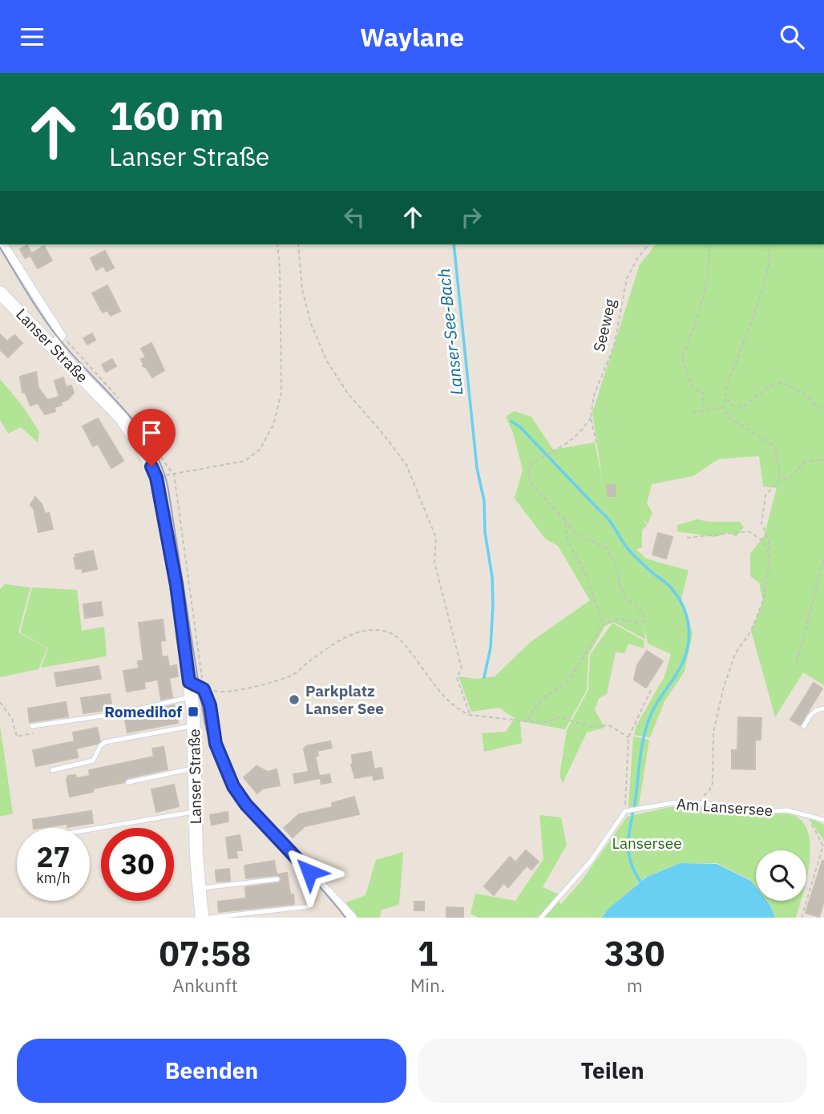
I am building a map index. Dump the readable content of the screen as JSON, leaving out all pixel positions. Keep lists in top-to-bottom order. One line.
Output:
{"streets":{"main road":["Lanser Straße"],"lane":["Am Lansersee"],"path":["Seeweg"]},"water":["Lanser-See-Bach"],"parks":["Lansersee"],"places":{"other":["Parkplatz Lanser See"],"transit":["Romedihof"]},"page":{"header":"Waylane","turn":["160 m","Lanser Straße"],"speed":"27 km/h","limit":"30","eta":["07:58","Ankunft","1","Min.","330","m"],"buttons":["Beenden","Teilen"]}}
